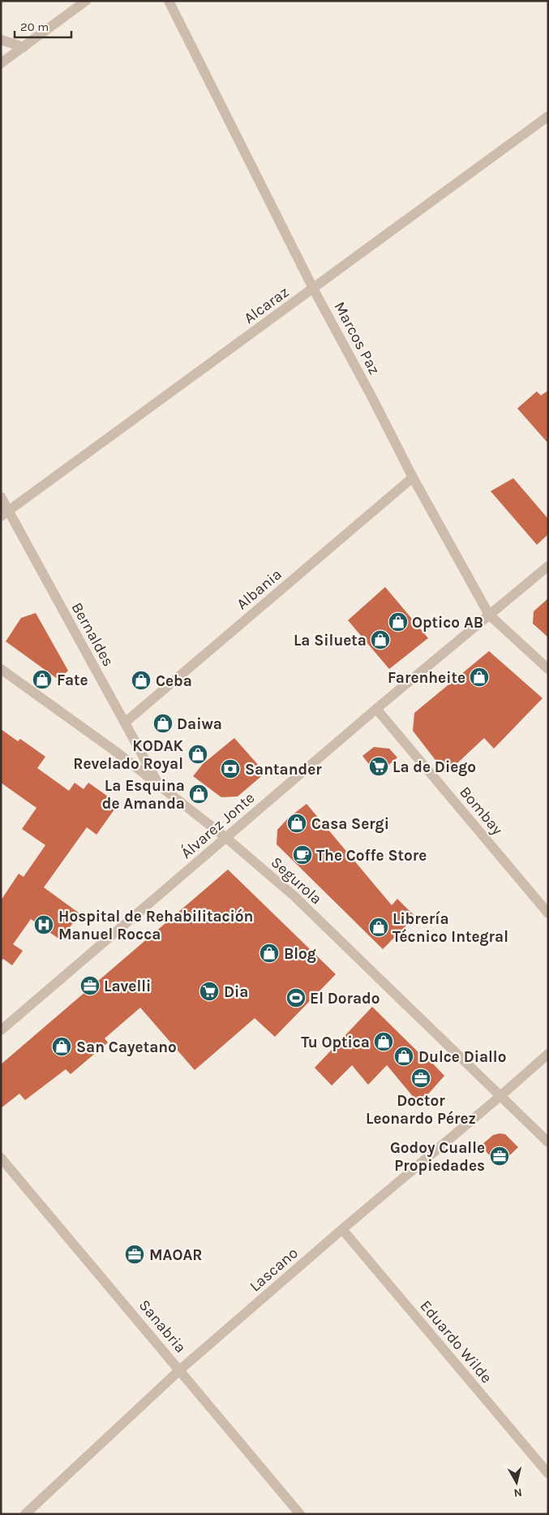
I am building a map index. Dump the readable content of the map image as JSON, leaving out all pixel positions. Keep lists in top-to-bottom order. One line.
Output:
{"streets":{"street":["Alcaraz","Marcos Paz","Albania","Bernaldes","Bombay","Álvarez Jonte","Segurola","Lascano","Sanabria","Eduardo Wilde"]},"crossings":[["Alcaraz","Marcos Paz"],["Alcaraz","Bernaldes"],["Marcos Paz","Albania"],["Marcos Paz","Álvarez Jonte"],["Albania","Bernaldes"],["Bernaldes","Segurola"],["Bombay","Álvarez Jonte"],["Álvarez Jonte","Segurola"],["Segurola","Lascano"],["Lascano","Sanabria"],["Lascano","Eduardo Wilde"]],"places":{"shop":["Optico AB","La Silueta","Farenheite","Fate","Ceba","Daiwa","KODAK Revelado Royal","La Esquina de Amanda","Casa Sergi","Librería Técnico Integral","Blog","Tu Optica","San Cayetano","Dulce Diallo"],"supermarket":["La de Diego","Dia"],"bank":["Santander"],"cafe":["The Coffe Store"],"hospital":["Hospital de Rehabilitación Manuel Rocca"],"office":["Lavelli","Doctor Leonardo Pérez","Godoy Cualle Propiedades","MAOAR"],"sports":["El Dorado"]},"scale_bar":"20 m","north":"bottom"}
